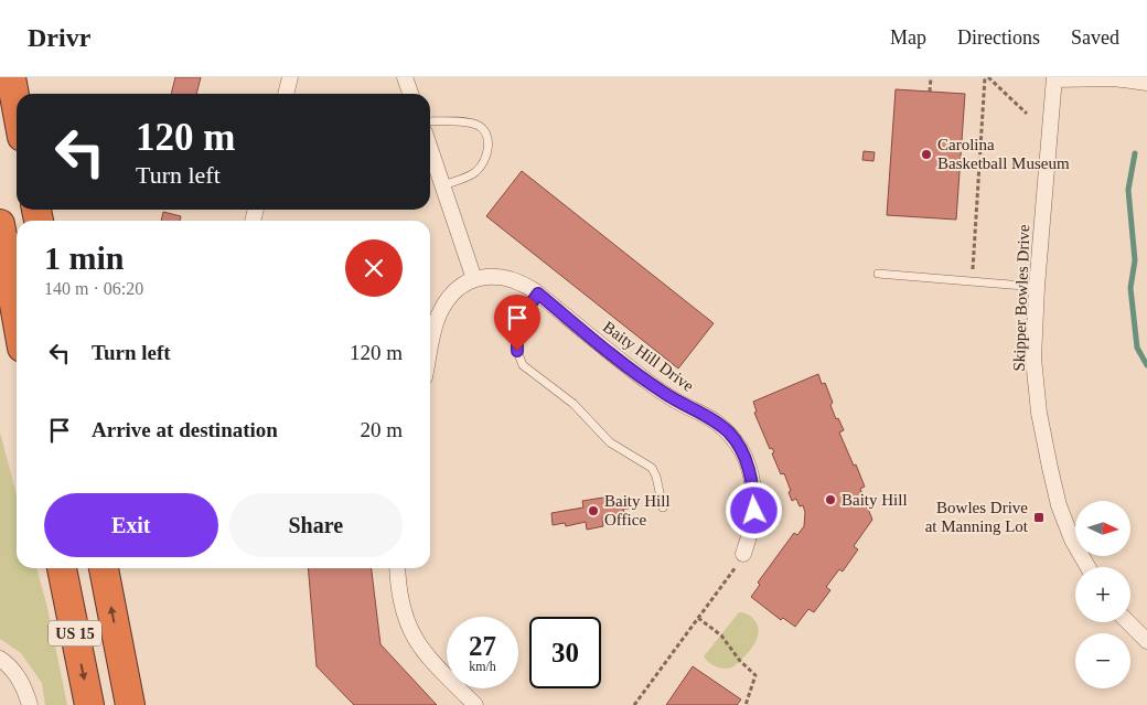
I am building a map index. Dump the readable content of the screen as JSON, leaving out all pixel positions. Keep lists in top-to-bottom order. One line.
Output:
{"streets":{"highway":["US 15"],"street":["Skipper Bowles Drive","Baity Hill Drive"]},"places":{"other":["Carolina Basketball Museum","Baity Hill","Baity Hill Office"],"transit":["Bowles Drive at Manning Lot"]},"north":"right","page":{"header":"Drivr","nav":["Map","Directions","Saved"],"turn":["120 m","Turn left"],"heading":["1 min","140 m · 06:20"],"list":[{"name":"Turn left","value":"120 m"},{"name":"Arrive at destination","value":"20 m"}],"buttons":["Exit","Share"],"map_buttons":["+","−"],"speed":"27 km/h","limit":"30"}}
